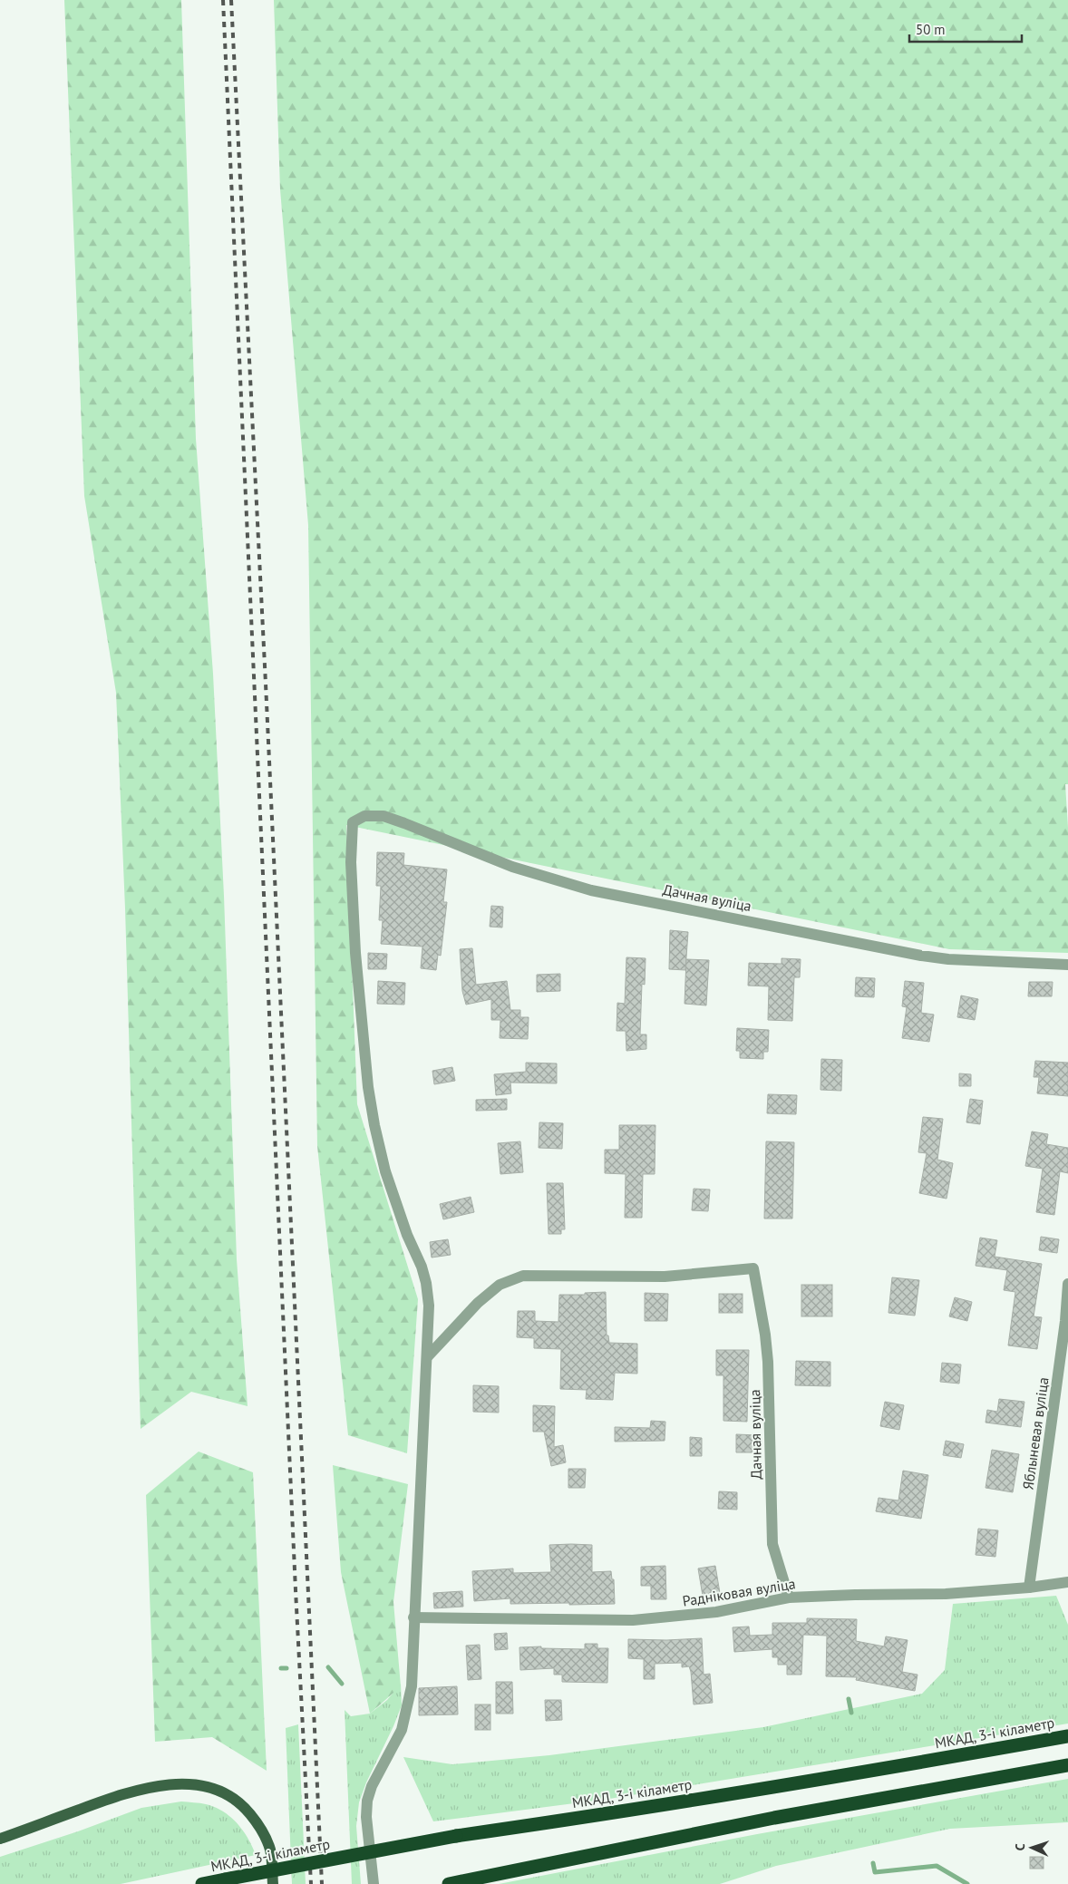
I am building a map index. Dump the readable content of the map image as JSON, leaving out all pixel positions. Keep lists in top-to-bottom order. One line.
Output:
{"streets":{"highway":["МКАД, 3-і кіламетр"],"street":["Дачная вуліца","Яблыневая вуліца","Радніковая вуліца"]},"crossings":[["Дачная вуліца","Радніковая вуліца"],["Яблыневая вуліца","Радніковая вуліца"]],"scale_bar":"50 m","north":"left"}
